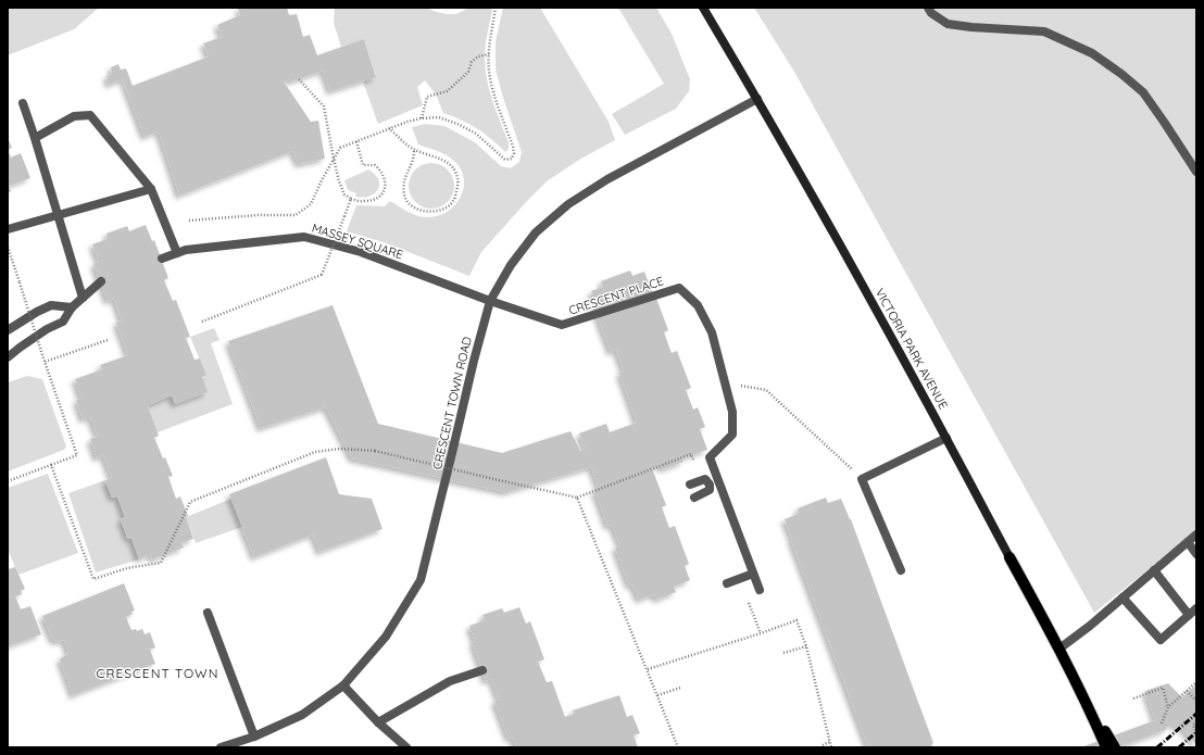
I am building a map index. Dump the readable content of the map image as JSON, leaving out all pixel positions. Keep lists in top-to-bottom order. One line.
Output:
{"streets":{"main road":["VICTORIA PARK AVENUE"],"street":["MASSEY SQUARE","CRESCENT PLACE","CRESCENT TOWN ROAD"]},"crossings":[["MASSEY SQUARE","CRESCENT PLACE"],["MASSEY SQUARE","CRESCENT TOWN ROAD"],["CRESCENT PLACE","CRESCENT TOWN ROAD"],["VICTORIA PARK AVENUE","CRESCENT TOWN ROAD"]],"districts":["CRESCENT TOWN"]}
